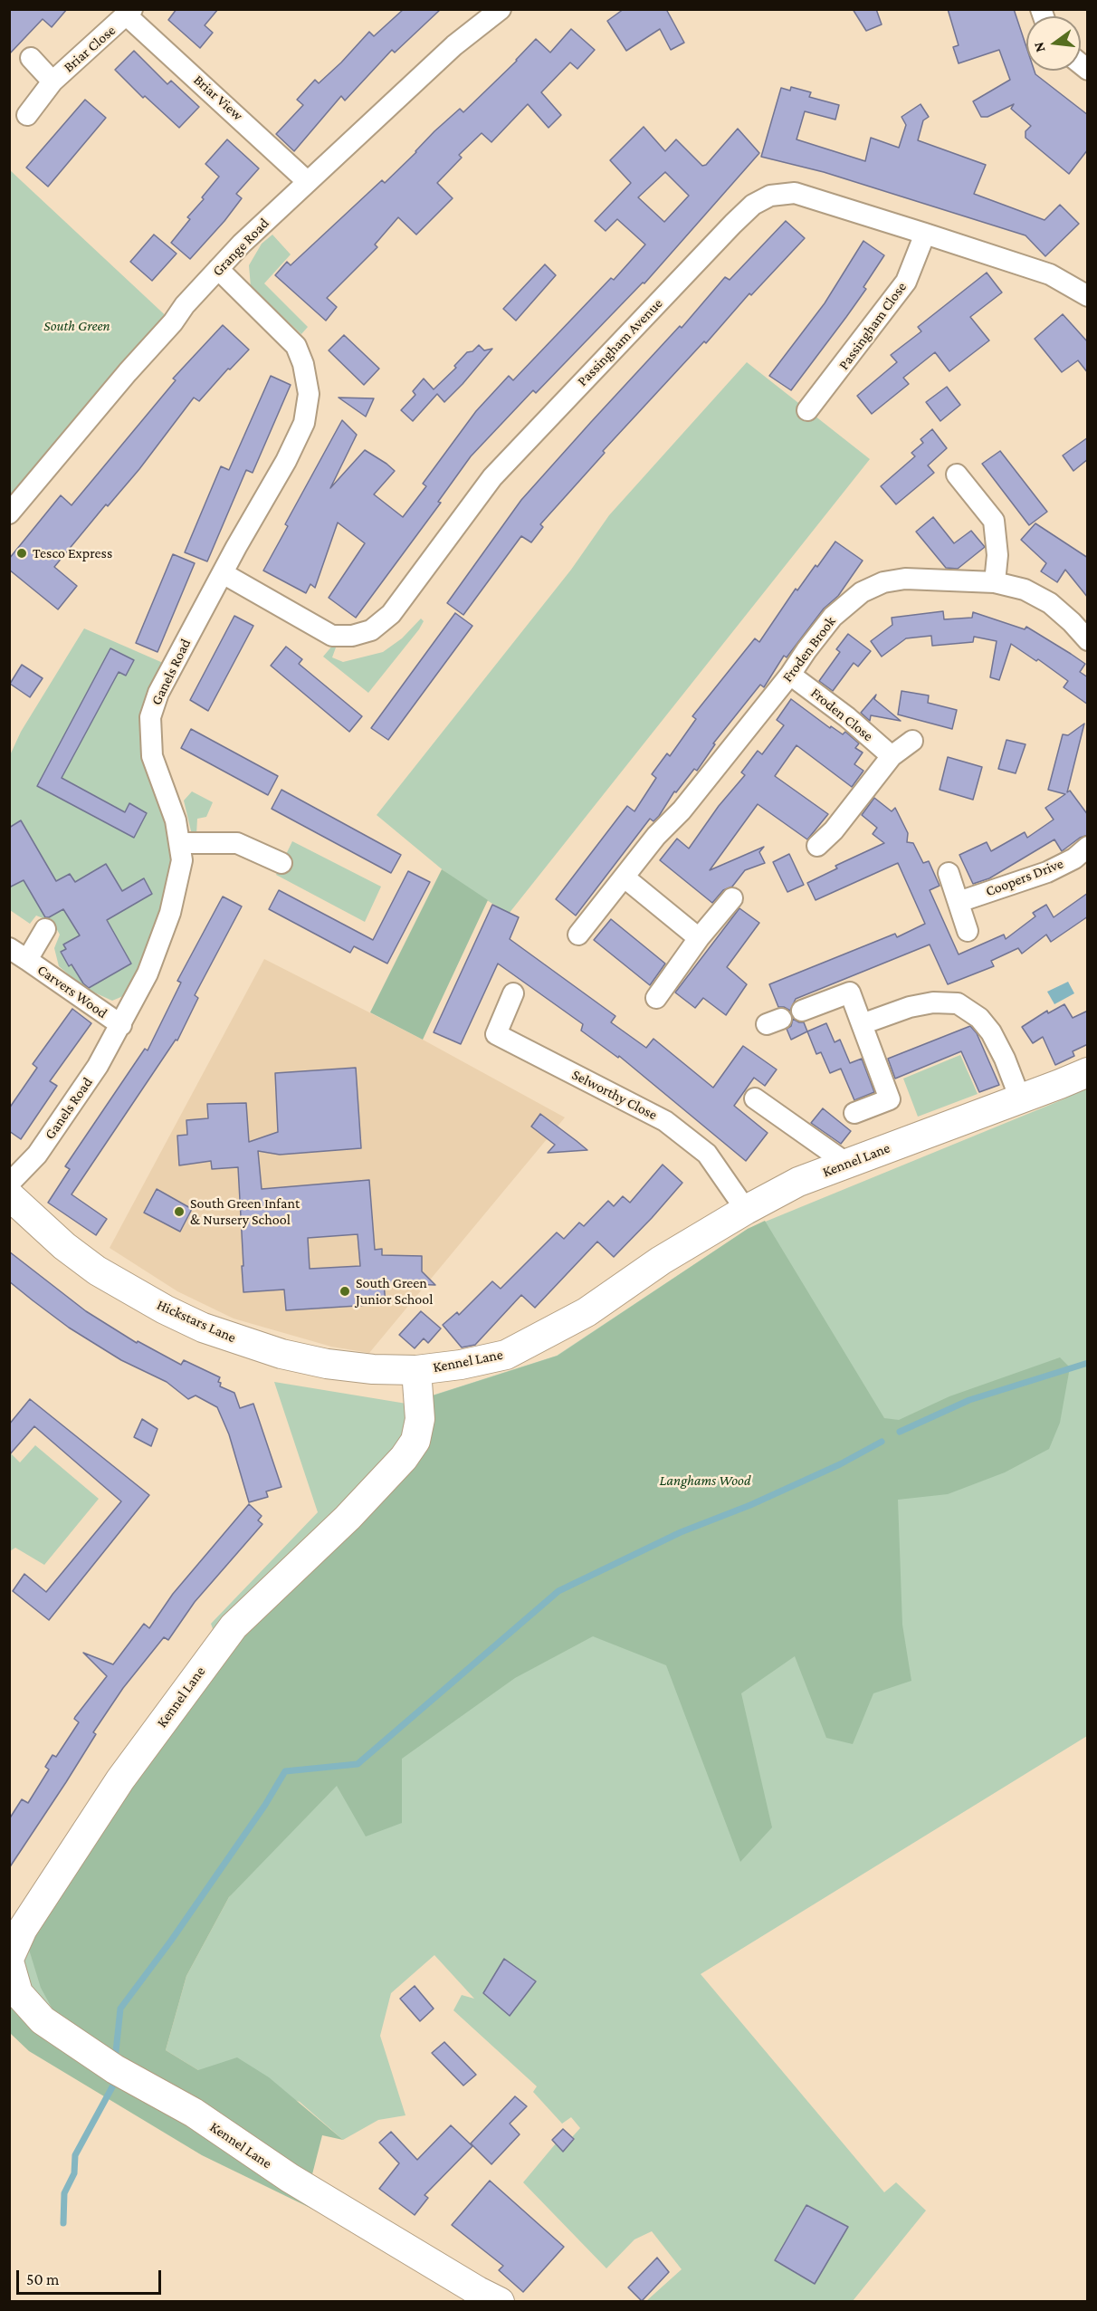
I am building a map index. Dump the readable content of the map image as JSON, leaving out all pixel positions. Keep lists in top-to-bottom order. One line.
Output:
{"streets":{"street":["Briar Close","Briar View","Grange Road","Passingham Close","Passingham Avenue","Froden Brook","Ganels Road","Froden Close","Coopers Drive","Carvers Wood","Selworthy Close","Kennel Lane","Hickstars Lane"]},"crossings":[["Briar Close","Briar View"],["Briar View","Grange Road"],["Grange Road","Ganels Road"],["Passingham Close","Passingham Avenue"],["Passingham Avenue","Ganels Road"],["Froden Brook","Froden Close"],["Ganels Road","Carvers Wood"],["Selworthy Close","Kennel Lane"],["Kennel Lane","Hickstars Lane"]],"parks":["South Green","Langhams Wood"],"places":["Tesco Express","South Green Infant & Nursery School","South Green Junior School"],"scale_bar":"50 m","north":"left"}
